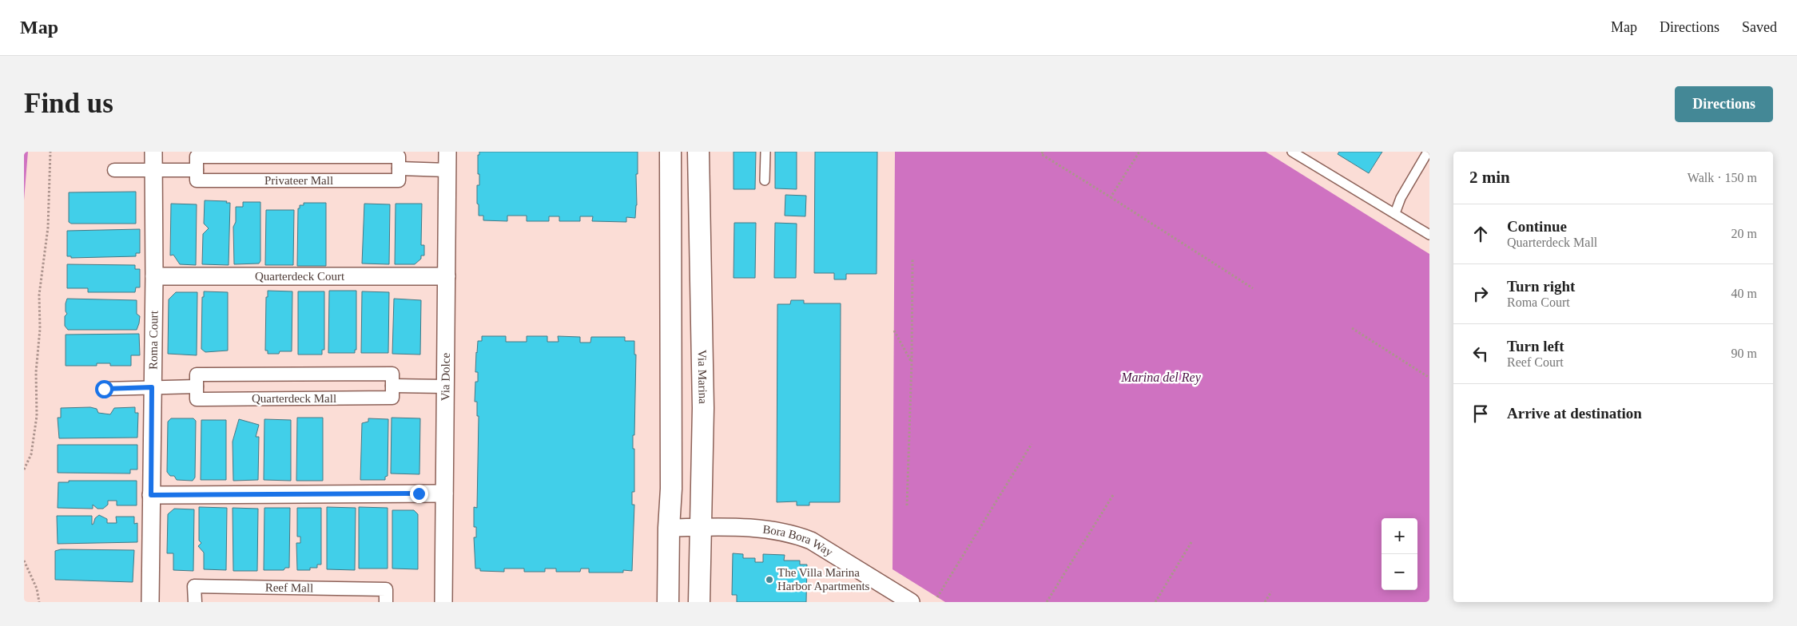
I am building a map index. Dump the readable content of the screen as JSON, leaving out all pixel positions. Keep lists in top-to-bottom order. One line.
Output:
{"streets":{"street":["Privateer Mall","Quarterdeck Court","Roma Court","Via Dolce","Via Marina","Quarterdeck Mall","Bora Bora Way","Reef Mall"]},"crossings":[["Quarterdeck Court","Roma Court"],["Quarterdeck Court","Via Dolce"],["Via Marina","Bora Bora Way"]],"water":["Marina del Rey"],"places":["The Villa Marina Harbor Apartments"],"page":{"header":"Map","nav":["Map","Directions","Saved"],"buttons":"Directions","title":"Find us","heading":["2 min","Walk · 150 m"],"list":[["Continue","Quarterdeck Mall","20 m"],["Turn right","Roma Court","40 m"],["Turn left","Reef Court","90 m"],"Arrive at destination"],"map_buttons":["+","−"]}}
